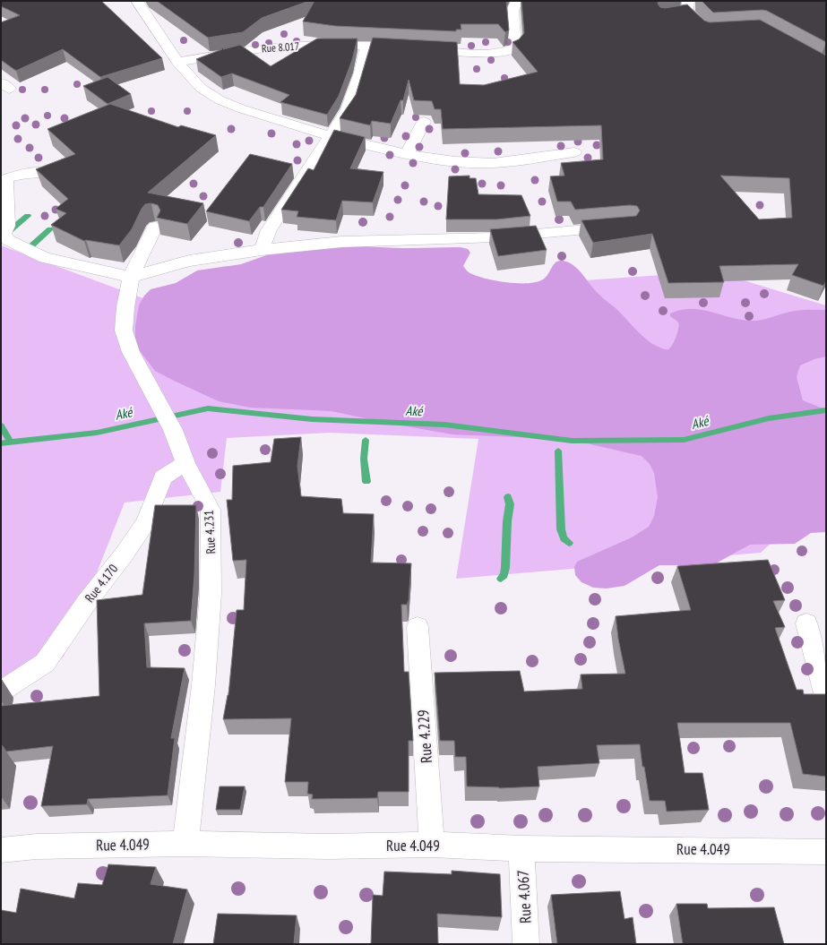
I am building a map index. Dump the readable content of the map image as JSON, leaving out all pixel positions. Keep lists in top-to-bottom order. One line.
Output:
{"streets":{"street":["Rue 8.017","Rue 4.231","Rue 4.170","Rue 4.229","Rue 4.049","Rue 4.067"]},"crossings":[["Rue 4.231","Rue 4.170"],["Rue 4.231","Rue 4.049"],["Rue 4.229","Rue 4.049"],["Rue 4.049","Rue 4.067"]],"water":["Aké"]}
